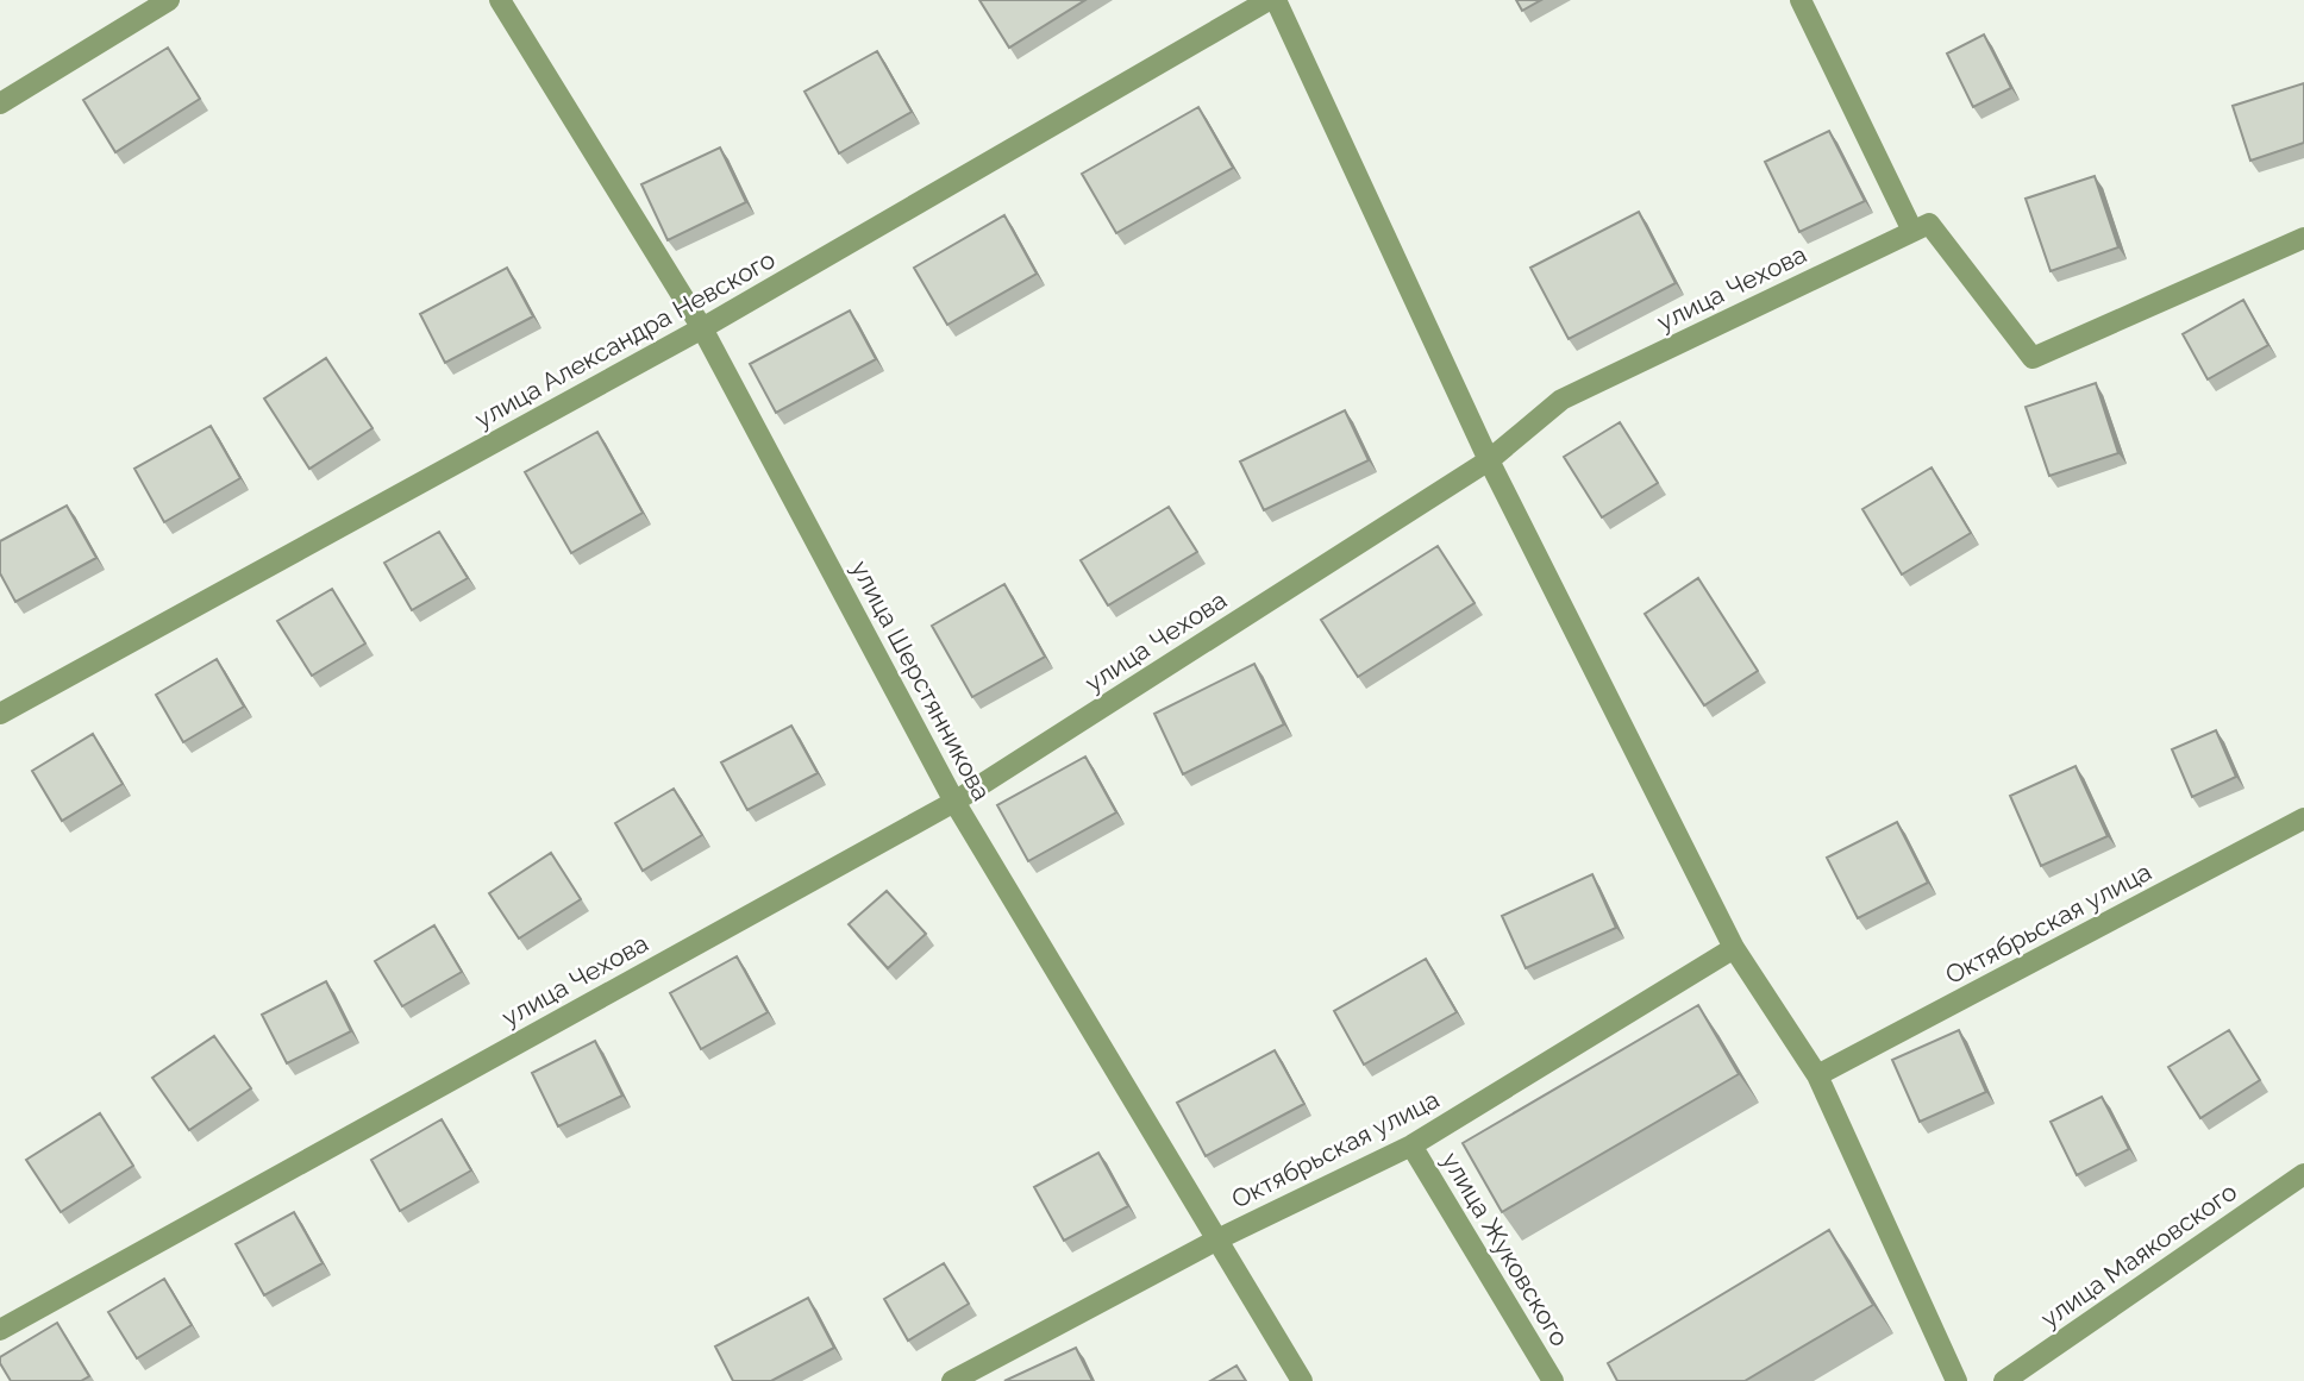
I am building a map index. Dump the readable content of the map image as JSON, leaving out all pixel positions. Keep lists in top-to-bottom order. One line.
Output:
{"streets":{"street":["улица Чехова","улица Александра Невского","улица Шерстянникова","Октябрьская улица","улица Жуковского","улица Маяковского"]},"crossings":[["улица Чехова","улица Шерстянникова"],["улица Александра Невского","улица Шерстянникова"],["улица Шерстянникова","Октябрьская улица"],["Октябрьская улица","улица Жуковского"]]}
